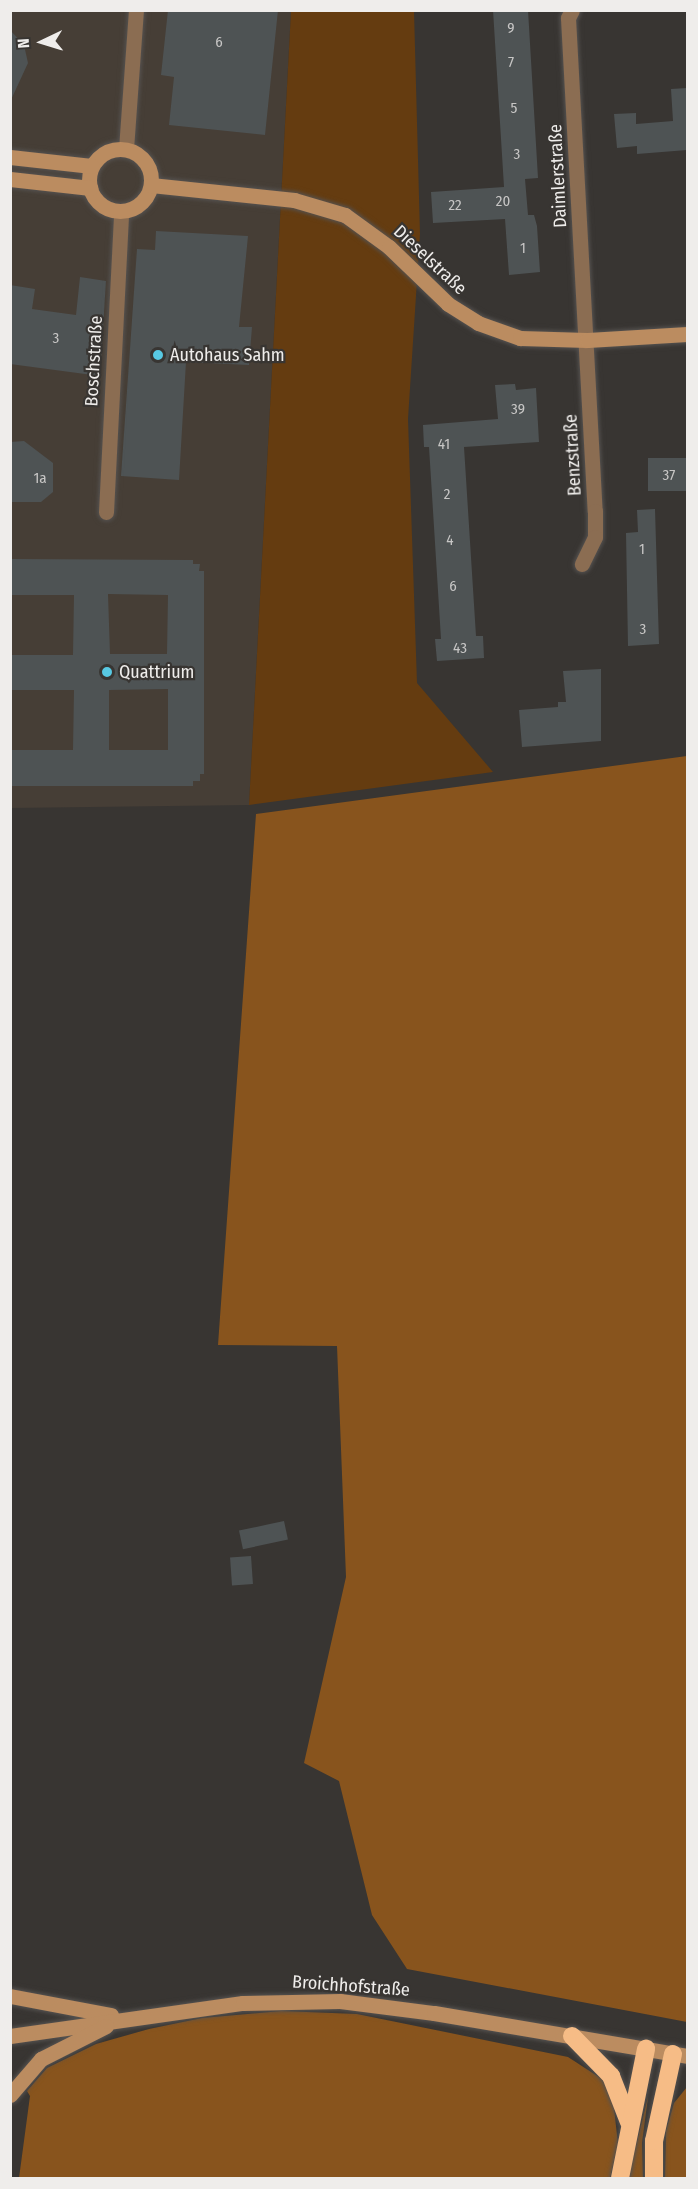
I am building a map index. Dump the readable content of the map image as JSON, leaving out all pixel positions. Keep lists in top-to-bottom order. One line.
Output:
{"streets":{"street":["Daimlerstraße","Dieselstraße","Boschstraße","Benzstraße","Broichhofstraße"]},"crossings":[["Daimlerstraße","Dieselstraße"],["Daimlerstraße","Benzstraße"],["Dieselstraße","Boschstraße"],["Dieselstraße","Benzstraße"]],"places":["Autohaus Sahm","Quattrium"],"house_numbers":["9","6","7","5","3","20","22","1","3","39","41","37","1a","2","4","1","6","3","43"],"north":"left"}
